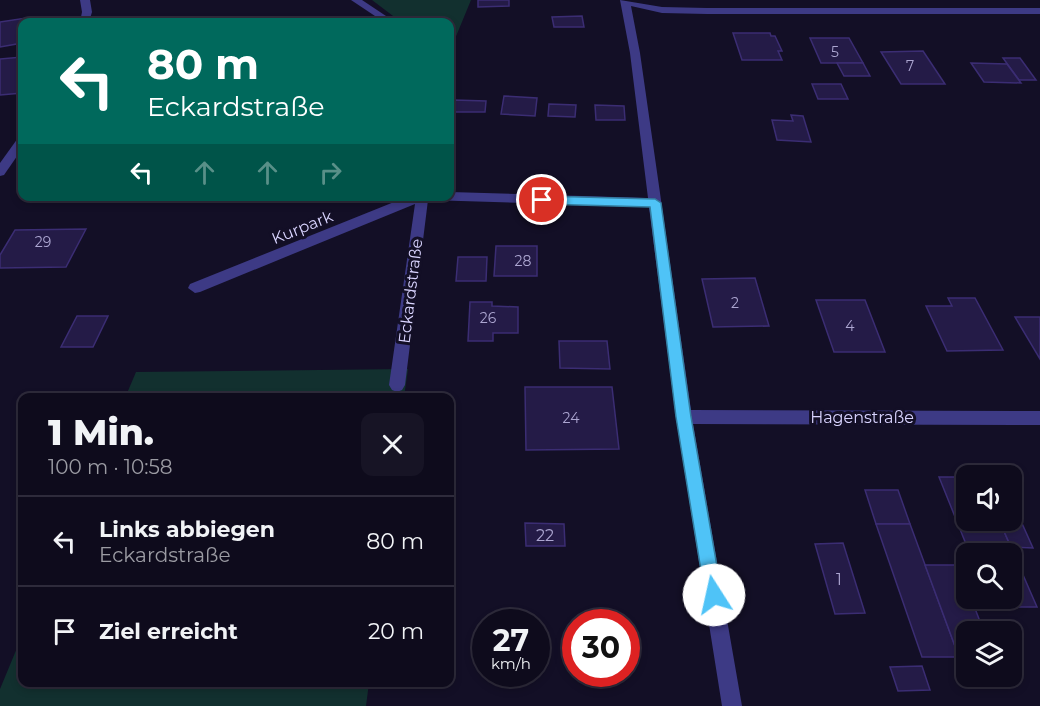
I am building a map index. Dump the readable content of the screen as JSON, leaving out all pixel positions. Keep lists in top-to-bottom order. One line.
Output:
{"streets":{"street":["Kurpark","Eckardstraße","Hagenstraße"]},"house_numbers":["5","7","29","28","2","26","4","24","22","1"],"page":{"turn":["80 m","Eckardstraße"],"heading":["1 Min.","100 m · 10:58"],"list":[{"name":"Links abbiegen","note":"Eckardstraße","value":"80 m"},{"name":"Ziel erreicht","value":"20 m"}],"speed":"27 km/h","limit":"30"}}
